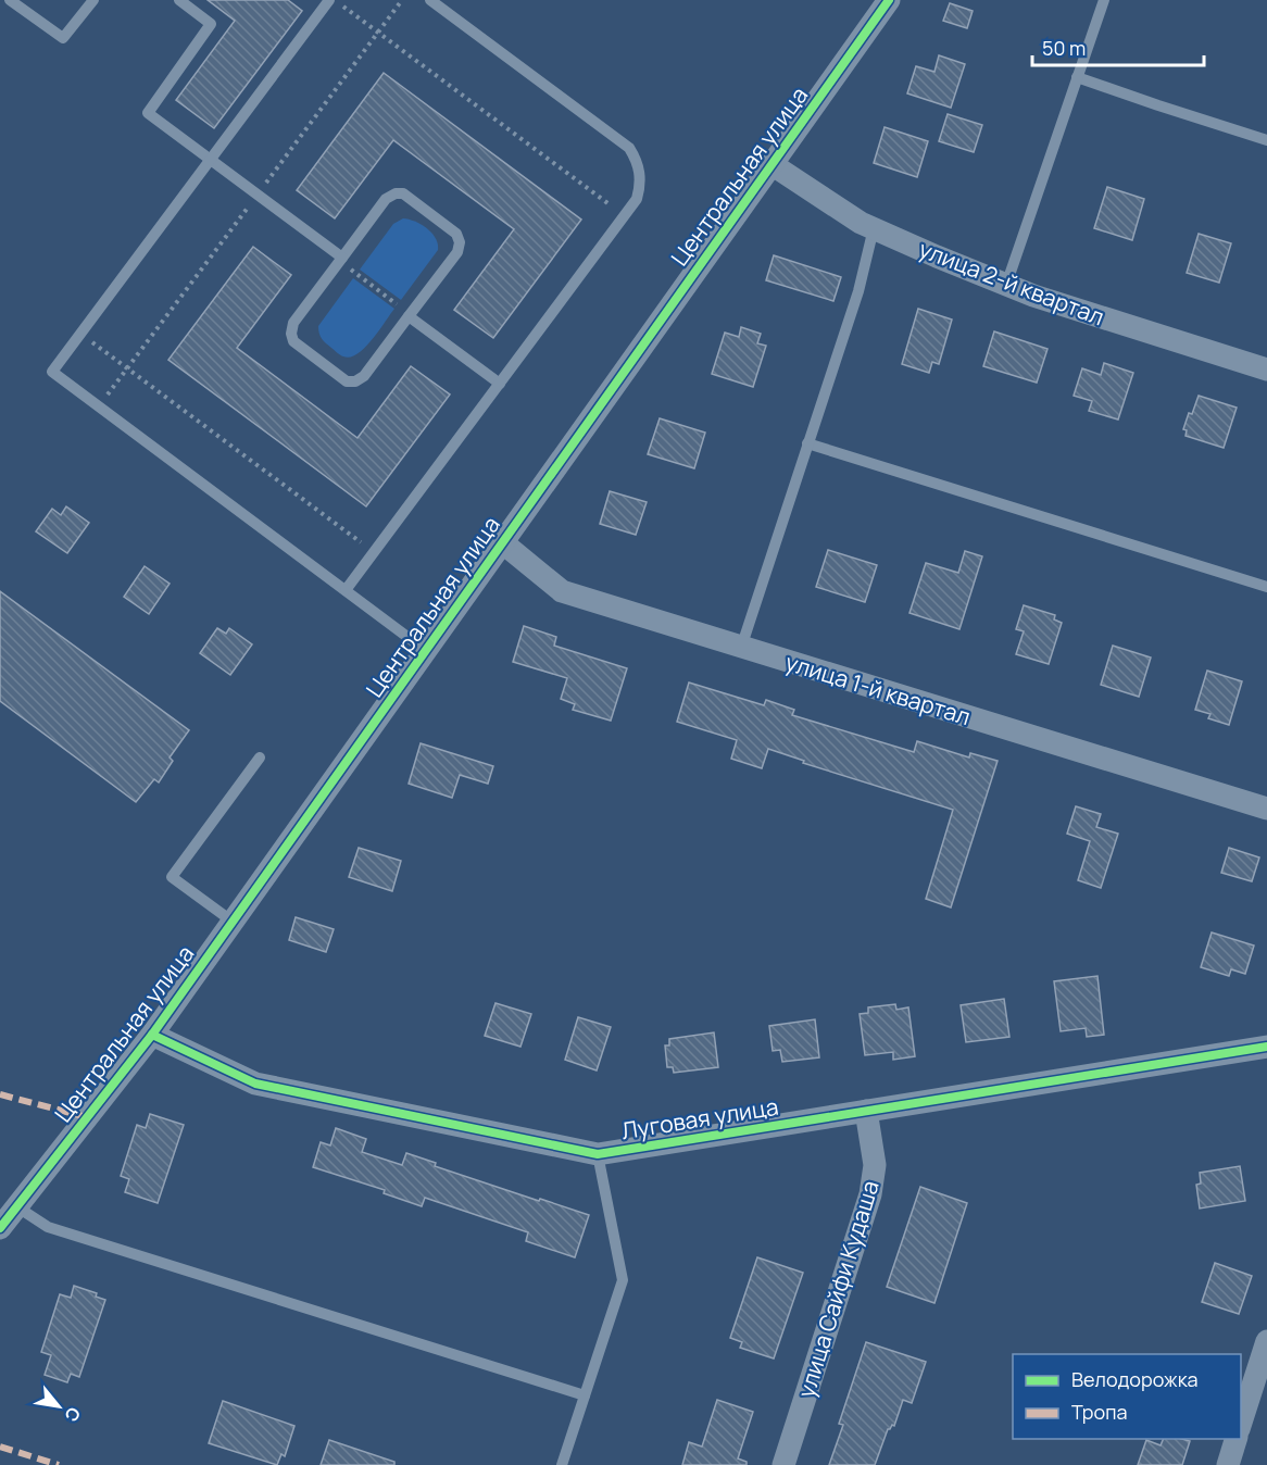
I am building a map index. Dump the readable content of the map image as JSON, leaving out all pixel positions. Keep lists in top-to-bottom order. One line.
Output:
{"streets":{"street":["Центральная улица","улица 2-й квартал","улица 1-й квартал","Луговая улица","улица Сайфи Кудаша"]},"crossings":[["Центральная улица","улица 2-й квартал"],["Центральная улица","улица 1-й квартал"],["Центральная улица","Луговая улица"],["Луговая улица","улица Сайфи Кудаша"]],"legend":["Велодорожка","Тропа"],"scale_bar":"50 m","north":"bottom right"}
